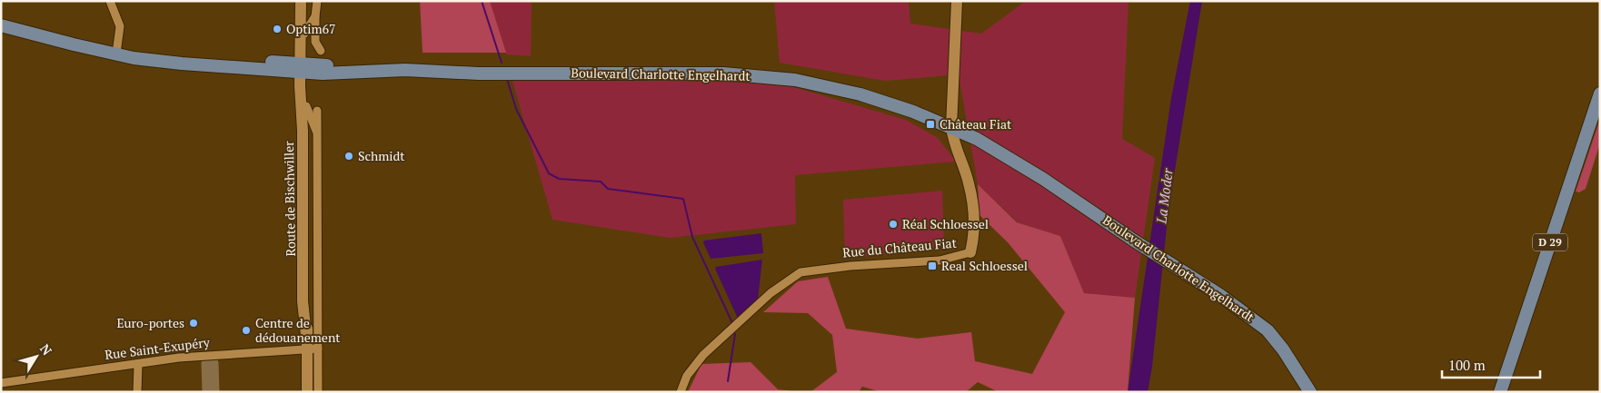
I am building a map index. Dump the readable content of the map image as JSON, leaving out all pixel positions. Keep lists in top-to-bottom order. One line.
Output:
{"streets":{"main road":["Boulevard Charlotte Engelhardt","D 29"],"street":["Route de Bischwiller","Rue du Château Fiat","Rue Saint-Exupéry"]},"crossings":[["Boulevard Charlotte Engelhardt","Route de Bischwiller"],["Boulevard Charlotte Engelhardt","Rue du Château Fiat"],["Route de Bischwiller","Rue Saint-Exupéry"]],"water":["La Moder"],"places":{"other":["Optim67","Schmidt","Réal Schloessel","Euro-portes","Centre de dédouanement"],"transit":["Château Fiat","Real Schloessel"]},"scale_bar":"100 m","north":"top right"}
